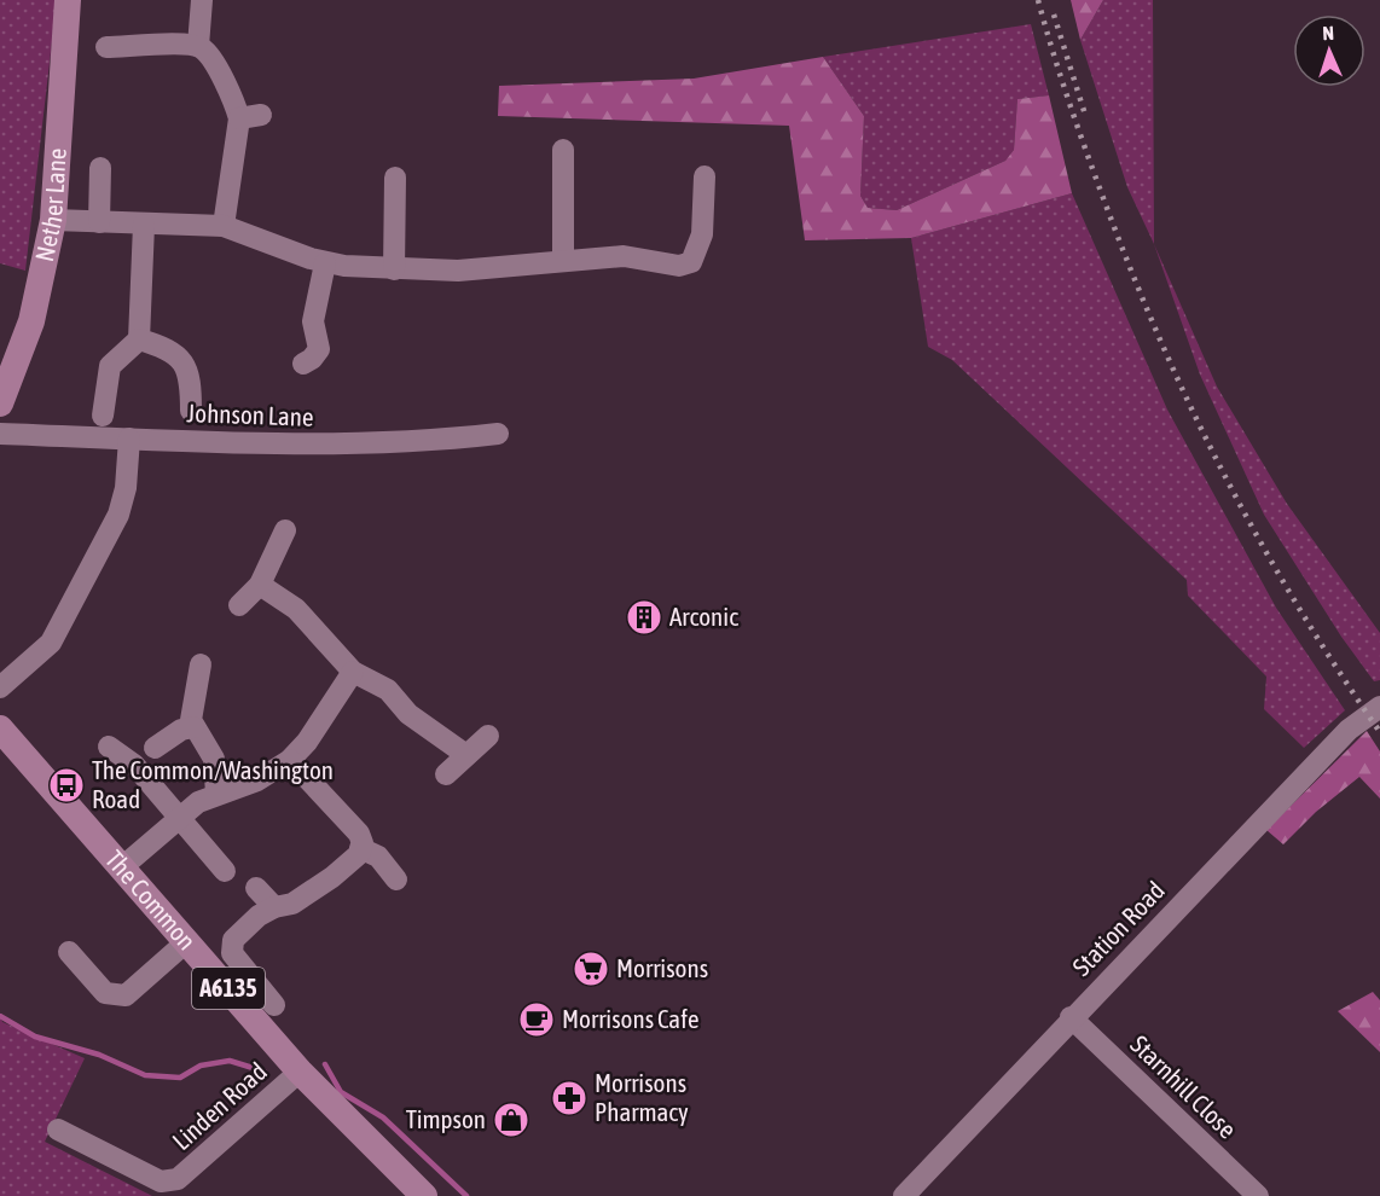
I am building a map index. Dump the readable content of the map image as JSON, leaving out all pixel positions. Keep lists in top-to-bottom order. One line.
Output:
{"streets":{"main road":["Nether Lane","The Common","A6135"],"street":["Johnson Lane","Station Road","Starnhill Close","Linden Road"]},"crossings":[["The Common","Linden Road"],["Station Road","Starnhill Close"]],"places":{"building":["Arconic"],"bus stop":["The Common/Washington Road"],"supermarket":["Morrisons"],"cafe":["Morrisons Cafe"],"pharmacy":["Morrisons Pharmacy"],"shop":["Timpson"]},"north":"top"}
